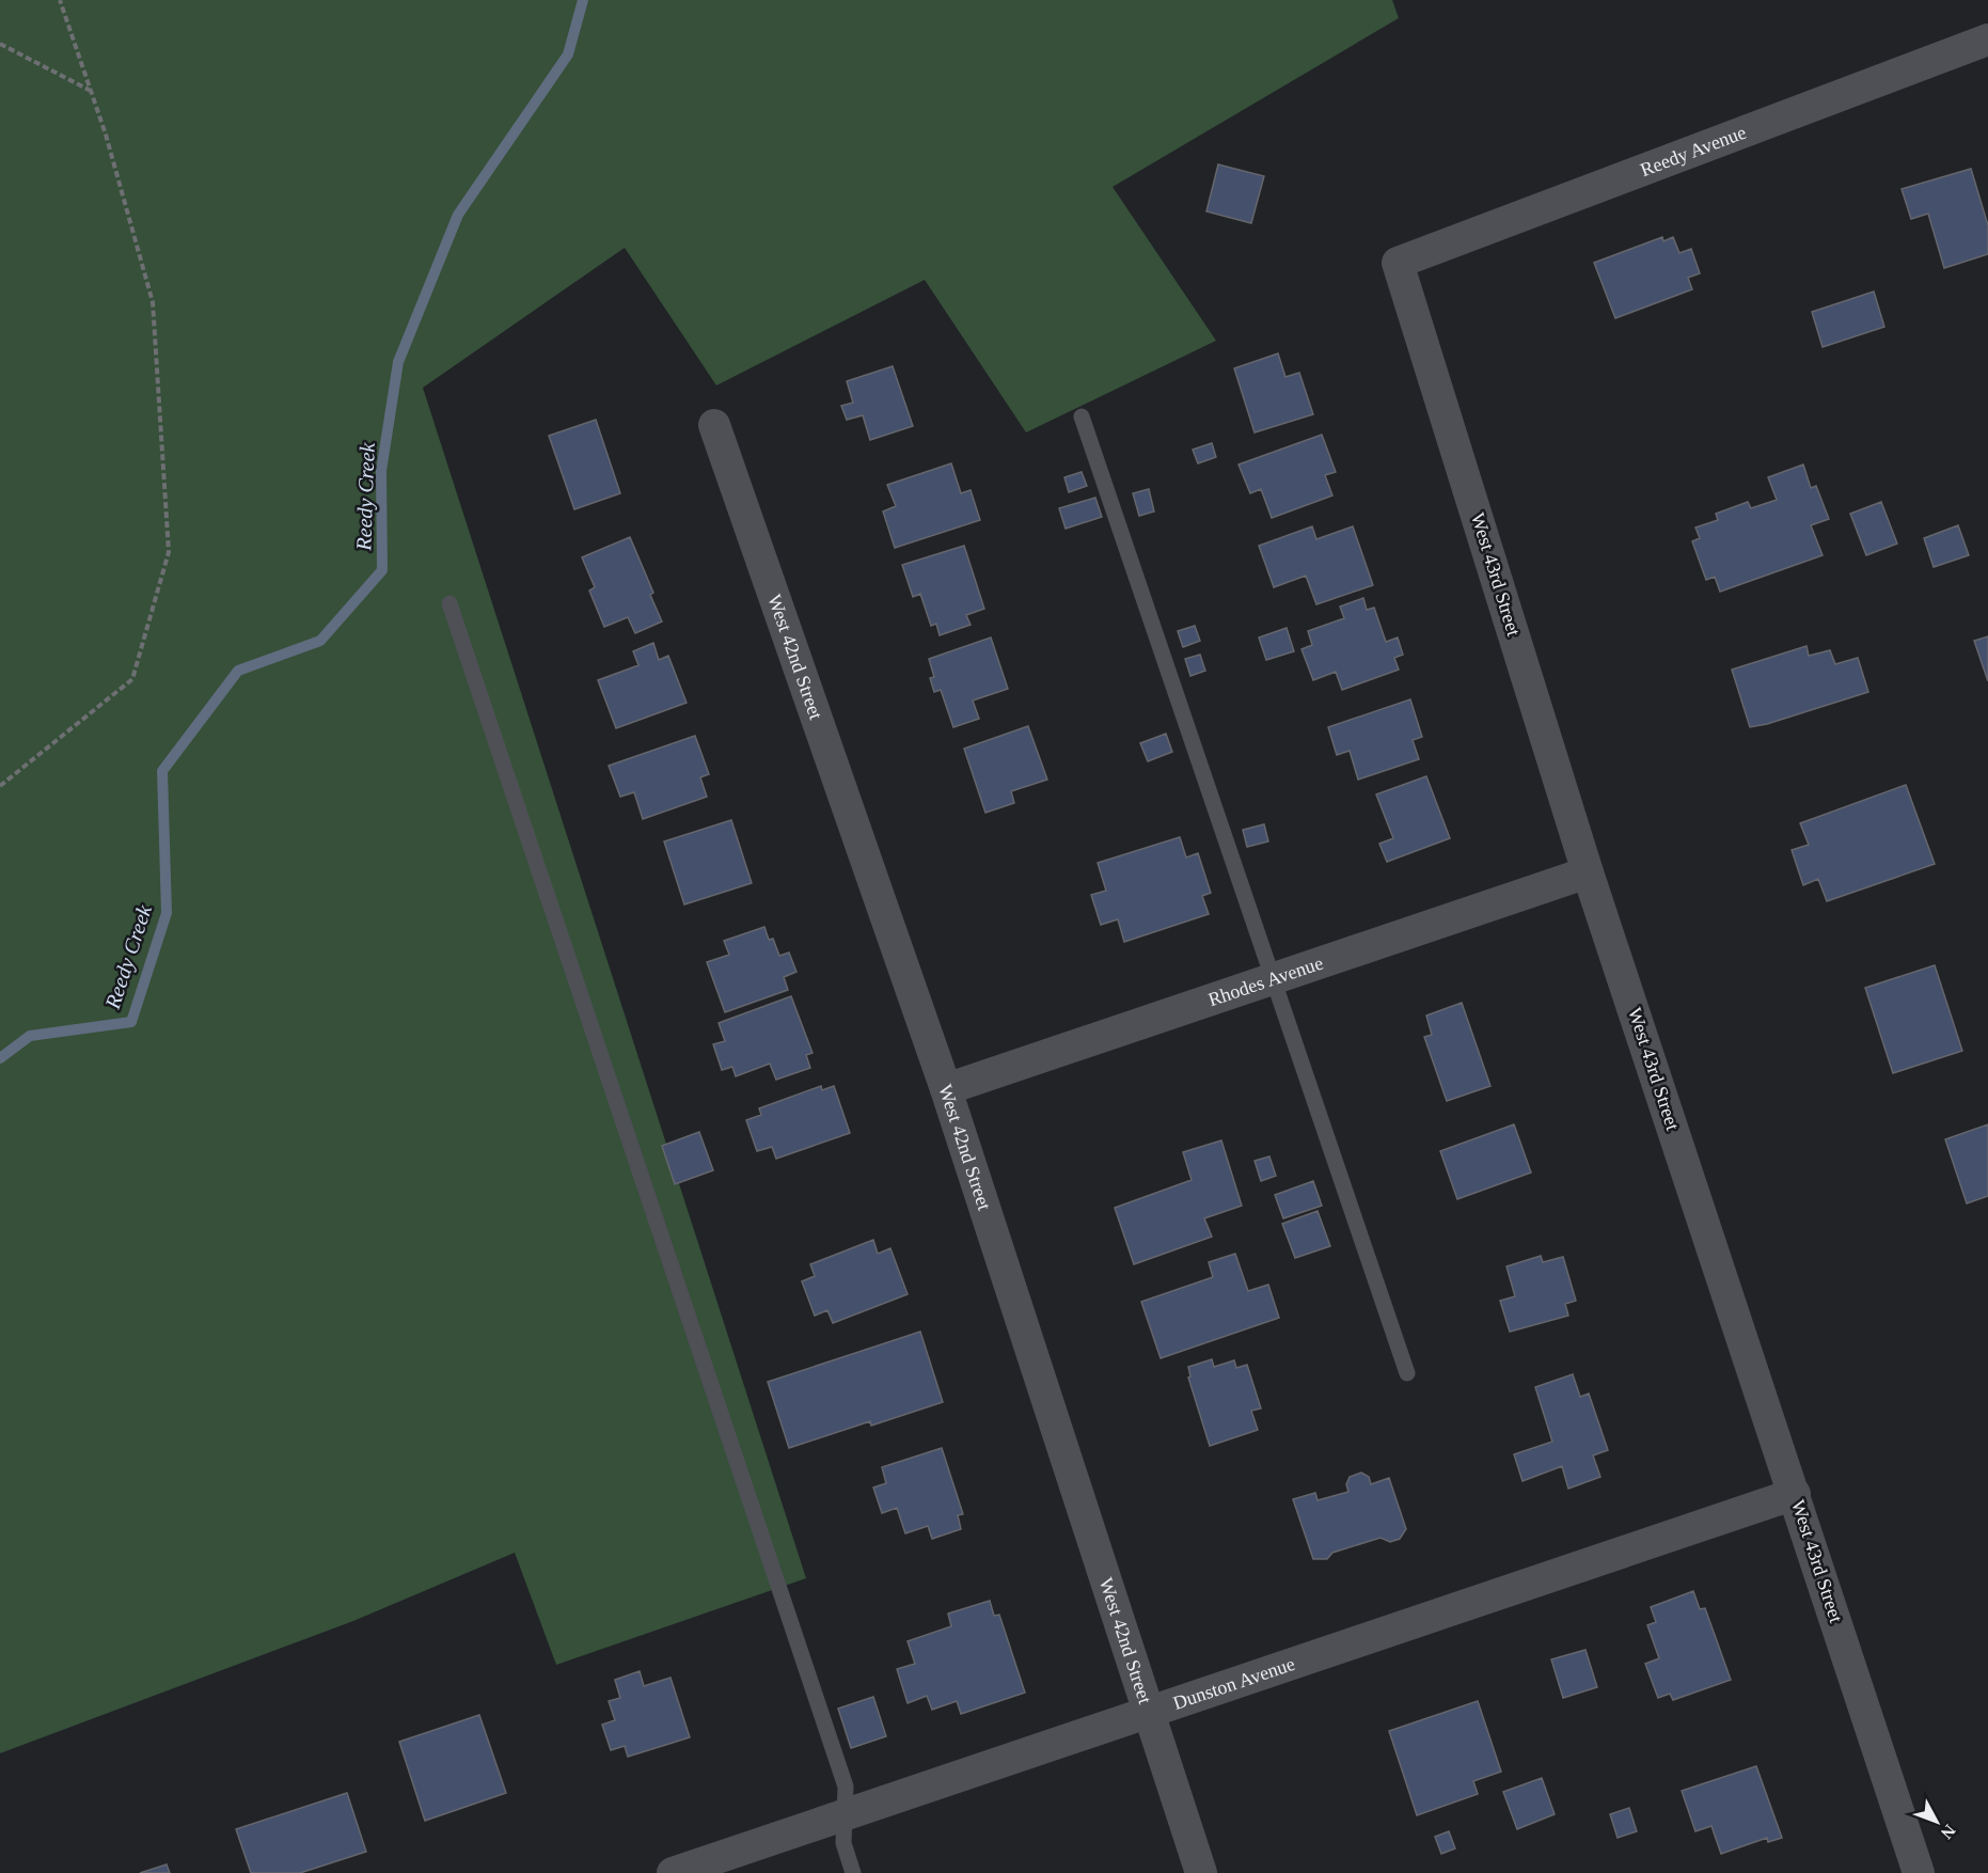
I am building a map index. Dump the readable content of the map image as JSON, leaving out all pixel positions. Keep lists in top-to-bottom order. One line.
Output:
{"streets":{"street":["Reedy Avenue","West 43rd Street","West 42nd Street","Rhodes Avenue","Dunston Avenue"]},"crossings":[["Reedy Avenue","West 43rd Street"],["West 43rd Street","Rhodes Avenue"],["West 43rd Street","Dunston Avenue"],["West 42nd Street","Rhodes Avenue"],["West 42nd Street","Dunston Avenue"]],"water":["Reedy Creek"],"north":"bottom right"}
